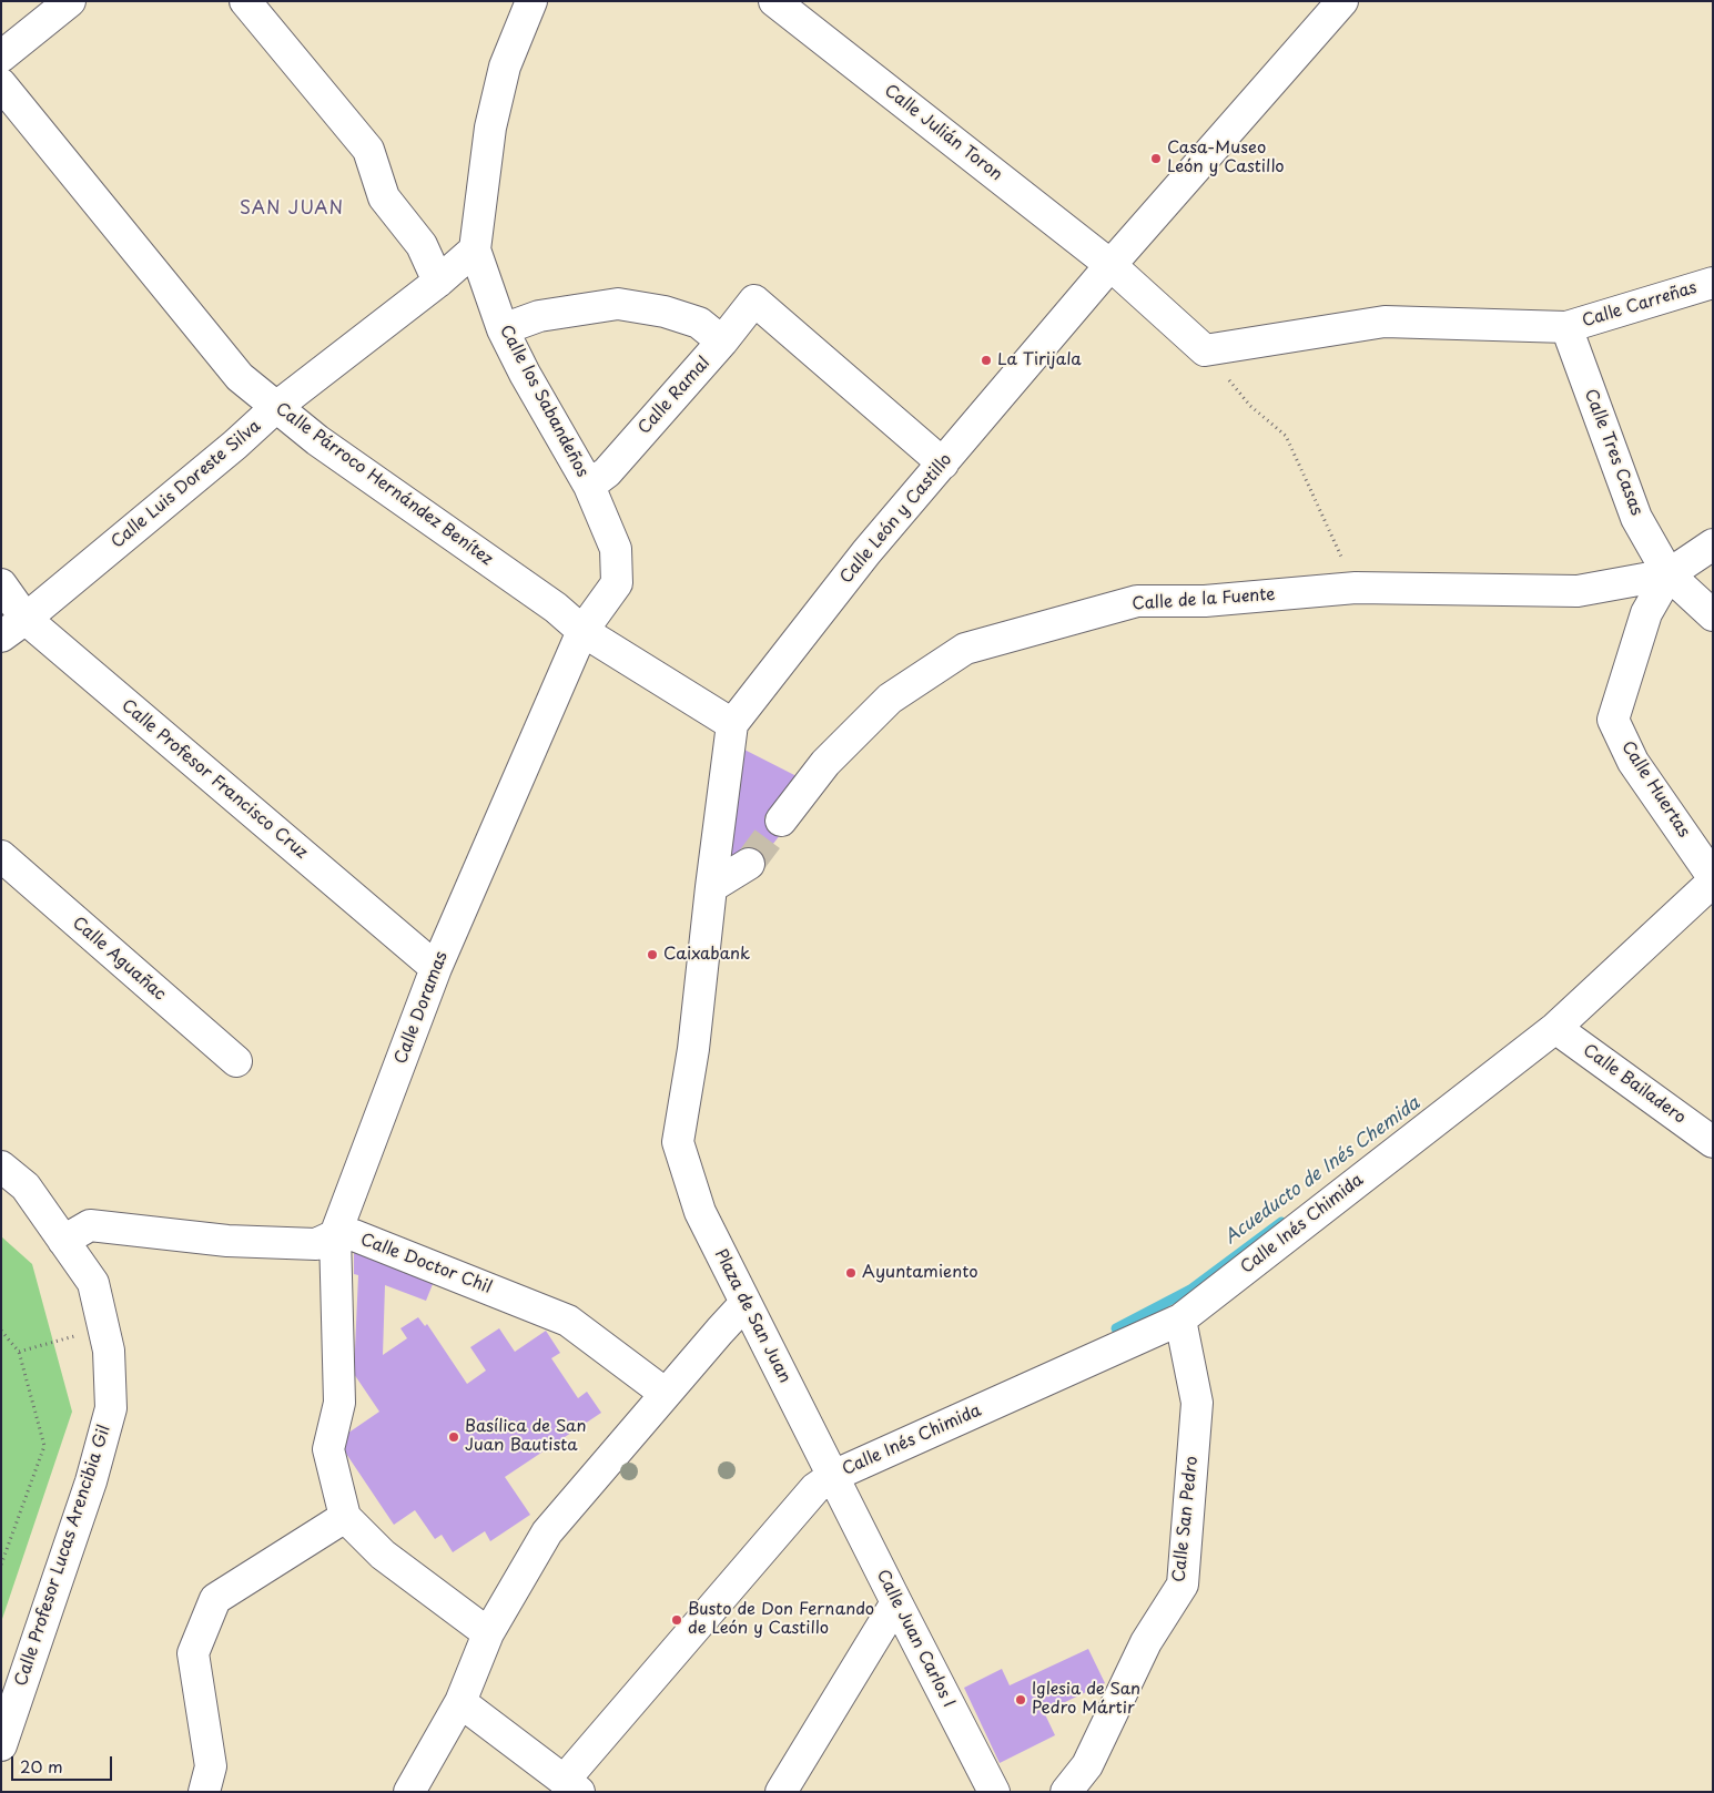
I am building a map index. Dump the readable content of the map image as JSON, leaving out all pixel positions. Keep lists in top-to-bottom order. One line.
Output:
{"streets":{"street":["Calle Julián Toron","Calle Carreñas","Calle Ramal","Calle los Sabandeños","Calle Tres Casas","Calle Luis Doreste Silva","Calle Párroco Hernández Benítez","Calle León y Castillo","Calle de la Fuente","Calle Profesor Francisco Cruz","Calle Huertas","Calle Aguañac","Calle Doramas","Calle Bailadero","Calle Inés Chimida","Calle Doctor Chil","Plaza de San Juan","Calle San Pedro","Calle Profesor Lucas Arencibia Gil","Calle Juan Carlos I"]},"crossings":[["Calle Julián Toron","Calle Carreñas"],["Calle Julián Toron","Calle León y Castillo"],["Calle Carreñas","Calle Tres Casas"],["Calle Ramal","Calle los Sabandeños"],["Calle Ramal","Calle León y Castillo"],["Calle los Sabandeños","Calle Luis Doreste Silva"],["Calle los Sabandeños","Calle Párroco Hernández Benítez"],["Calle los Sabandeños","Calle Doramas"],["Calle Tres Casas","Calle de la Fuente"],["Calle Tres Casas","Calle Huertas"],["Calle Luis Doreste Silva","Calle Párroco Hernández Benítez"],["Calle Luis Doreste Silva","Calle Profesor Francisco Cruz"],["Calle Párroco Hernández Benítez","Calle León y Castillo"],["Calle Párroco Hernández Benítez","Calle Doramas"],["Calle de la Fuente","Calle Huertas"],["Calle Profesor Francisco Cruz","Calle Doramas"],["Calle Doramas","Calle Doctor Chil"],["Calle Bailadero","Calle Inés Chimida"],["Calle Inés Chimida","Plaza de San Juan"],["Calle Inés Chimida","Calle San Pedro"],["Calle Inés Chimida","Calle Juan Carlos I"],["Calle Doctor Chil","Calle Profesor Lucas Arencibia Gil"],["Plaza de San Juan","Calle Juan Carlos I"]],"districts":["SAN JUAN"],"water":["Acueducto de Inés Chemida"],"places":["Casa-Museo León y Castillo","La Tirijala","Caixabank","Ayuntamiento","Basílica de San Juan Bautista","Busto de Don Fernando de León y Castillo","Iglesia de San Pedro Mártir"],"scale_bar":"20 m"}
